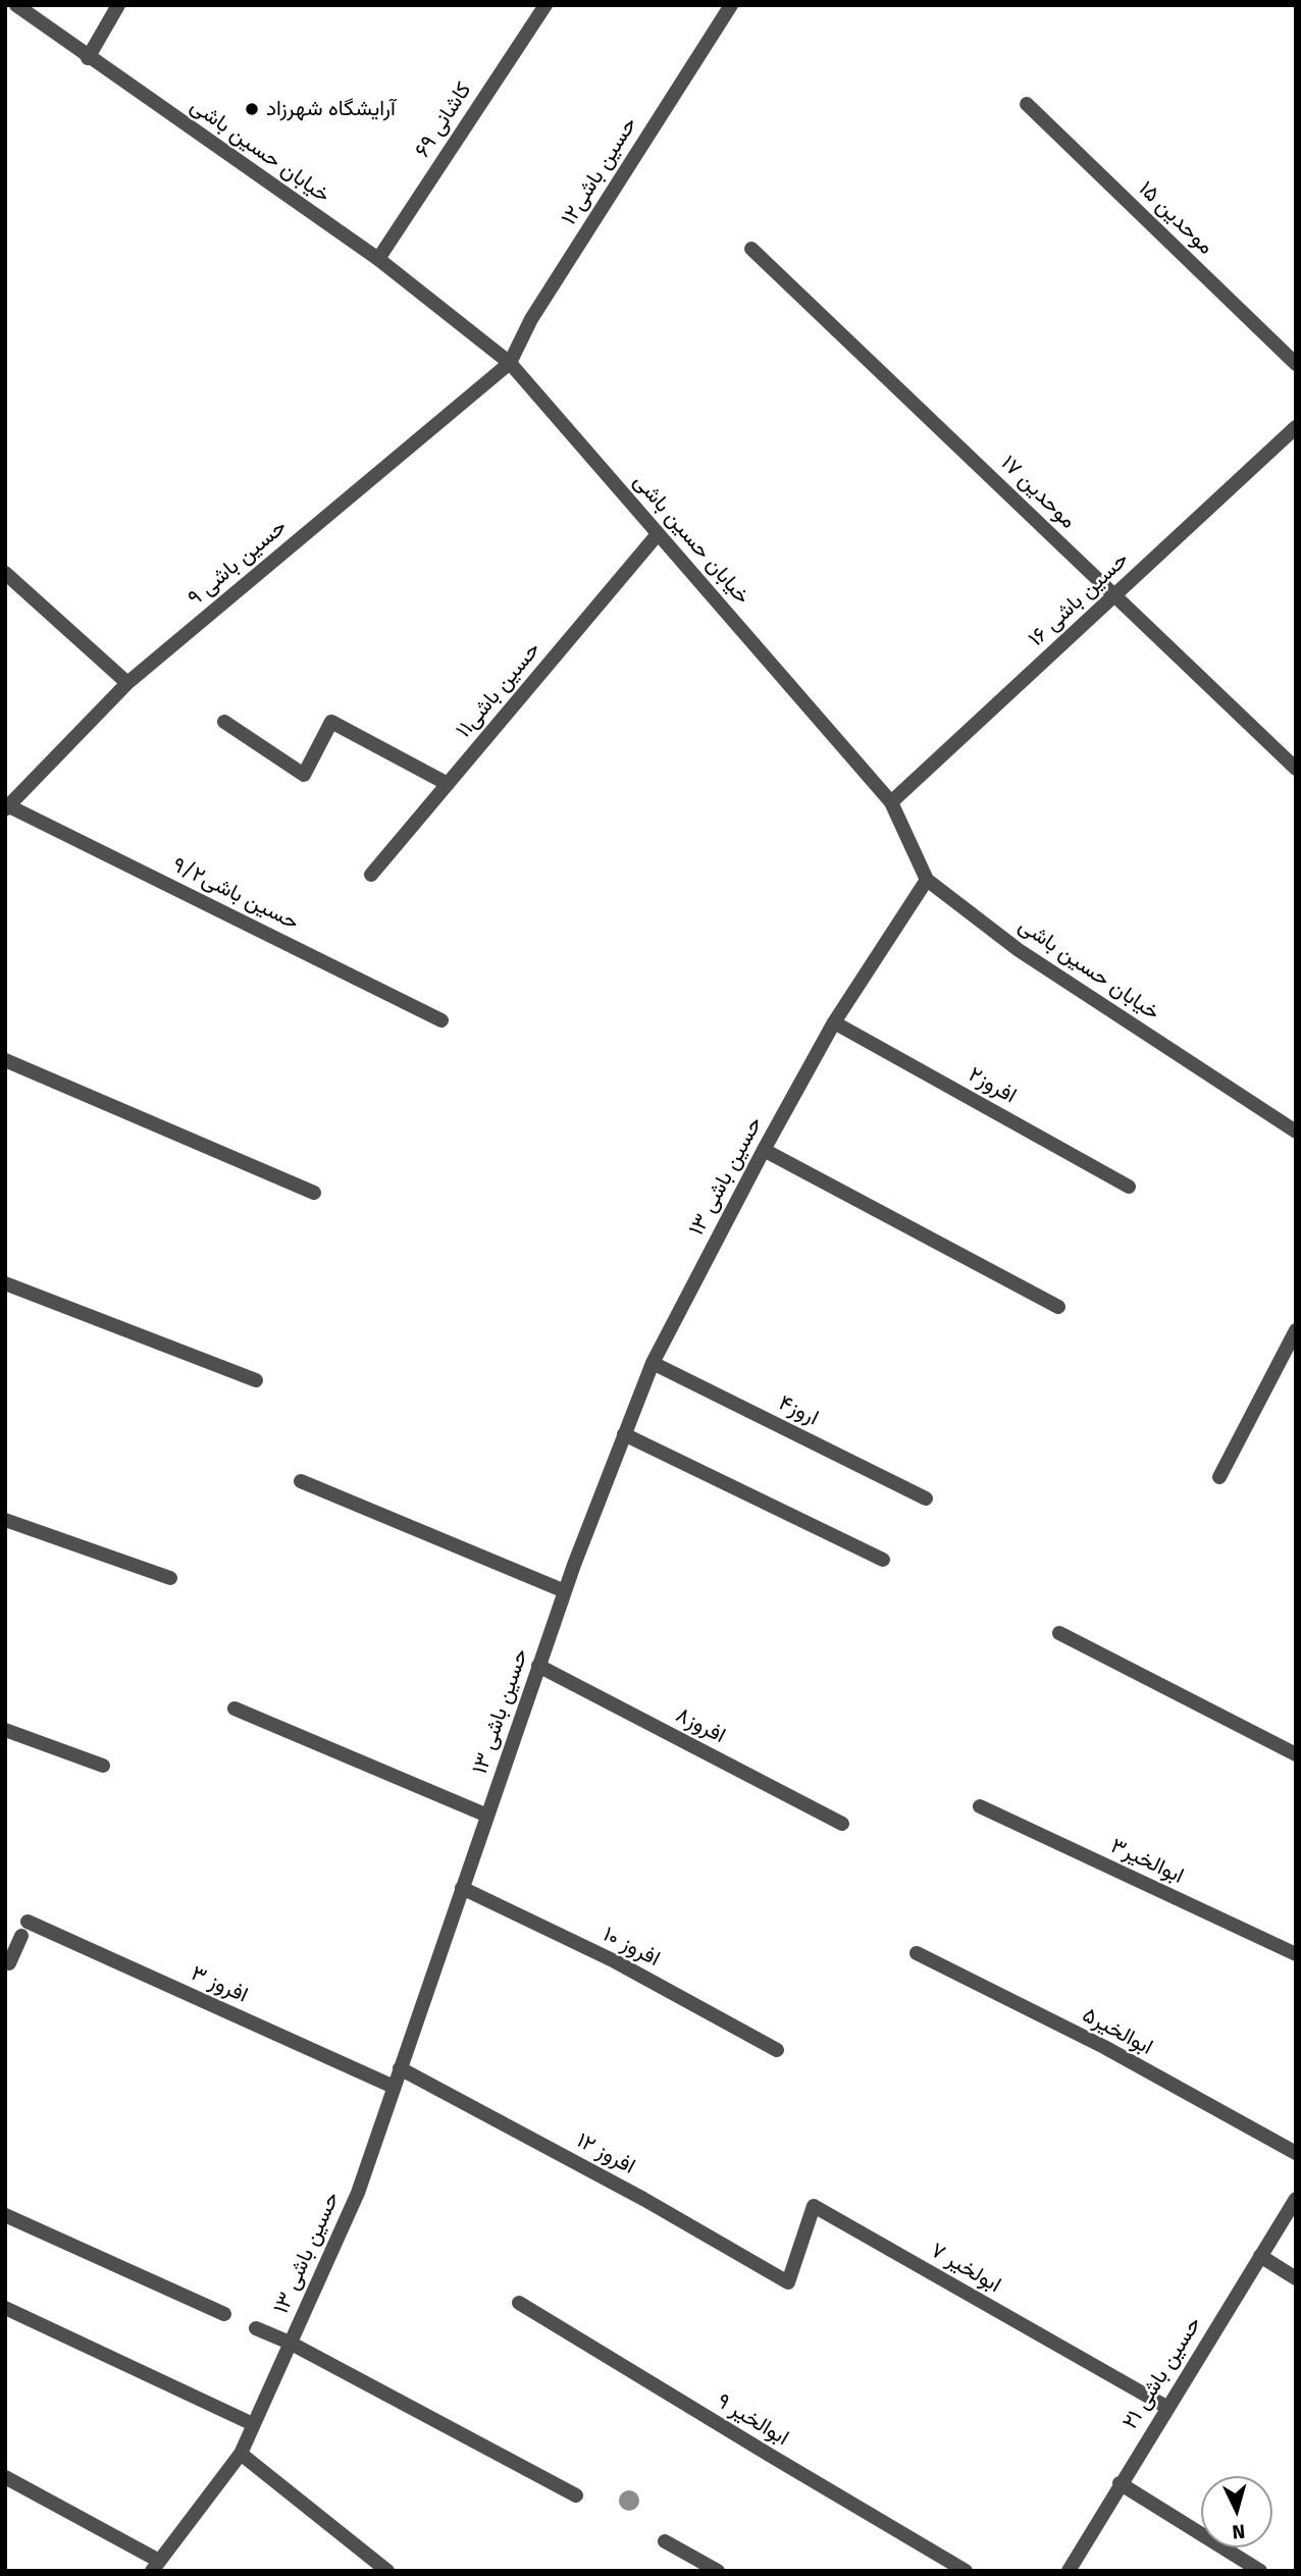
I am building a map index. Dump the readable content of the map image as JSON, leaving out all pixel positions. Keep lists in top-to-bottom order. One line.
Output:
{"streets":{"street":["کاشانی ۶۹","خیابان حسین باشی","حسین باشی۱۲","موحدین ۱۵","موحدین ۱۷","حسین باشی ۹","حسین باشی ۱۶","حسین باشی۱۱","حسین باشی۹/۲","افروز۲","حسین باشی ۱۳","اروز۴","افروز۸","ابوالخیر۳","افروز ۱۰","افروز ۳","ابوالخیر۵","افروز ۱۲","ابولخیر ۷","حسین باشی ۲۱","ابوالخیر ۹"]},"crossings":[["کاشانی ۶۹","خیابان حسین باشی"],["خیابان حسین باشی","حسین باشی۱۲"],["خیابان حسین باشی","حسین باشی ۹"],["خیابان حسین باشی","حسین باشی ۱۶"],["خیابان حسین باشی","حسین باشی۱۱"],["خیابان حسین باشی","حسین باشی ۱۳"],["حسین باشی۱۲","حسین باشی ۹"],["موحدین ۱۷","حسین باشی ۱۶"],["حسین باشی ۹","حسین باشی۹/۲"],["افروز۲","حسین باشی ۱۳"],["حسین باشی ۱۳","اروز۴"],["حسین باشی ۱۳","افروز۸"],["حسین باشی ۱۳","افروز ۱۰"],["حسین باشی ۱۳","افروز ۳"],["حسین باشی ۱۳","افروز ۱۲"],["افروز ۱۲","ابولخیر ۷"],["ابولخیر ۷","حسین باشی ۲۱"]],"places":["آرایشگاه شهرزاد"],"north":"bottom"}
